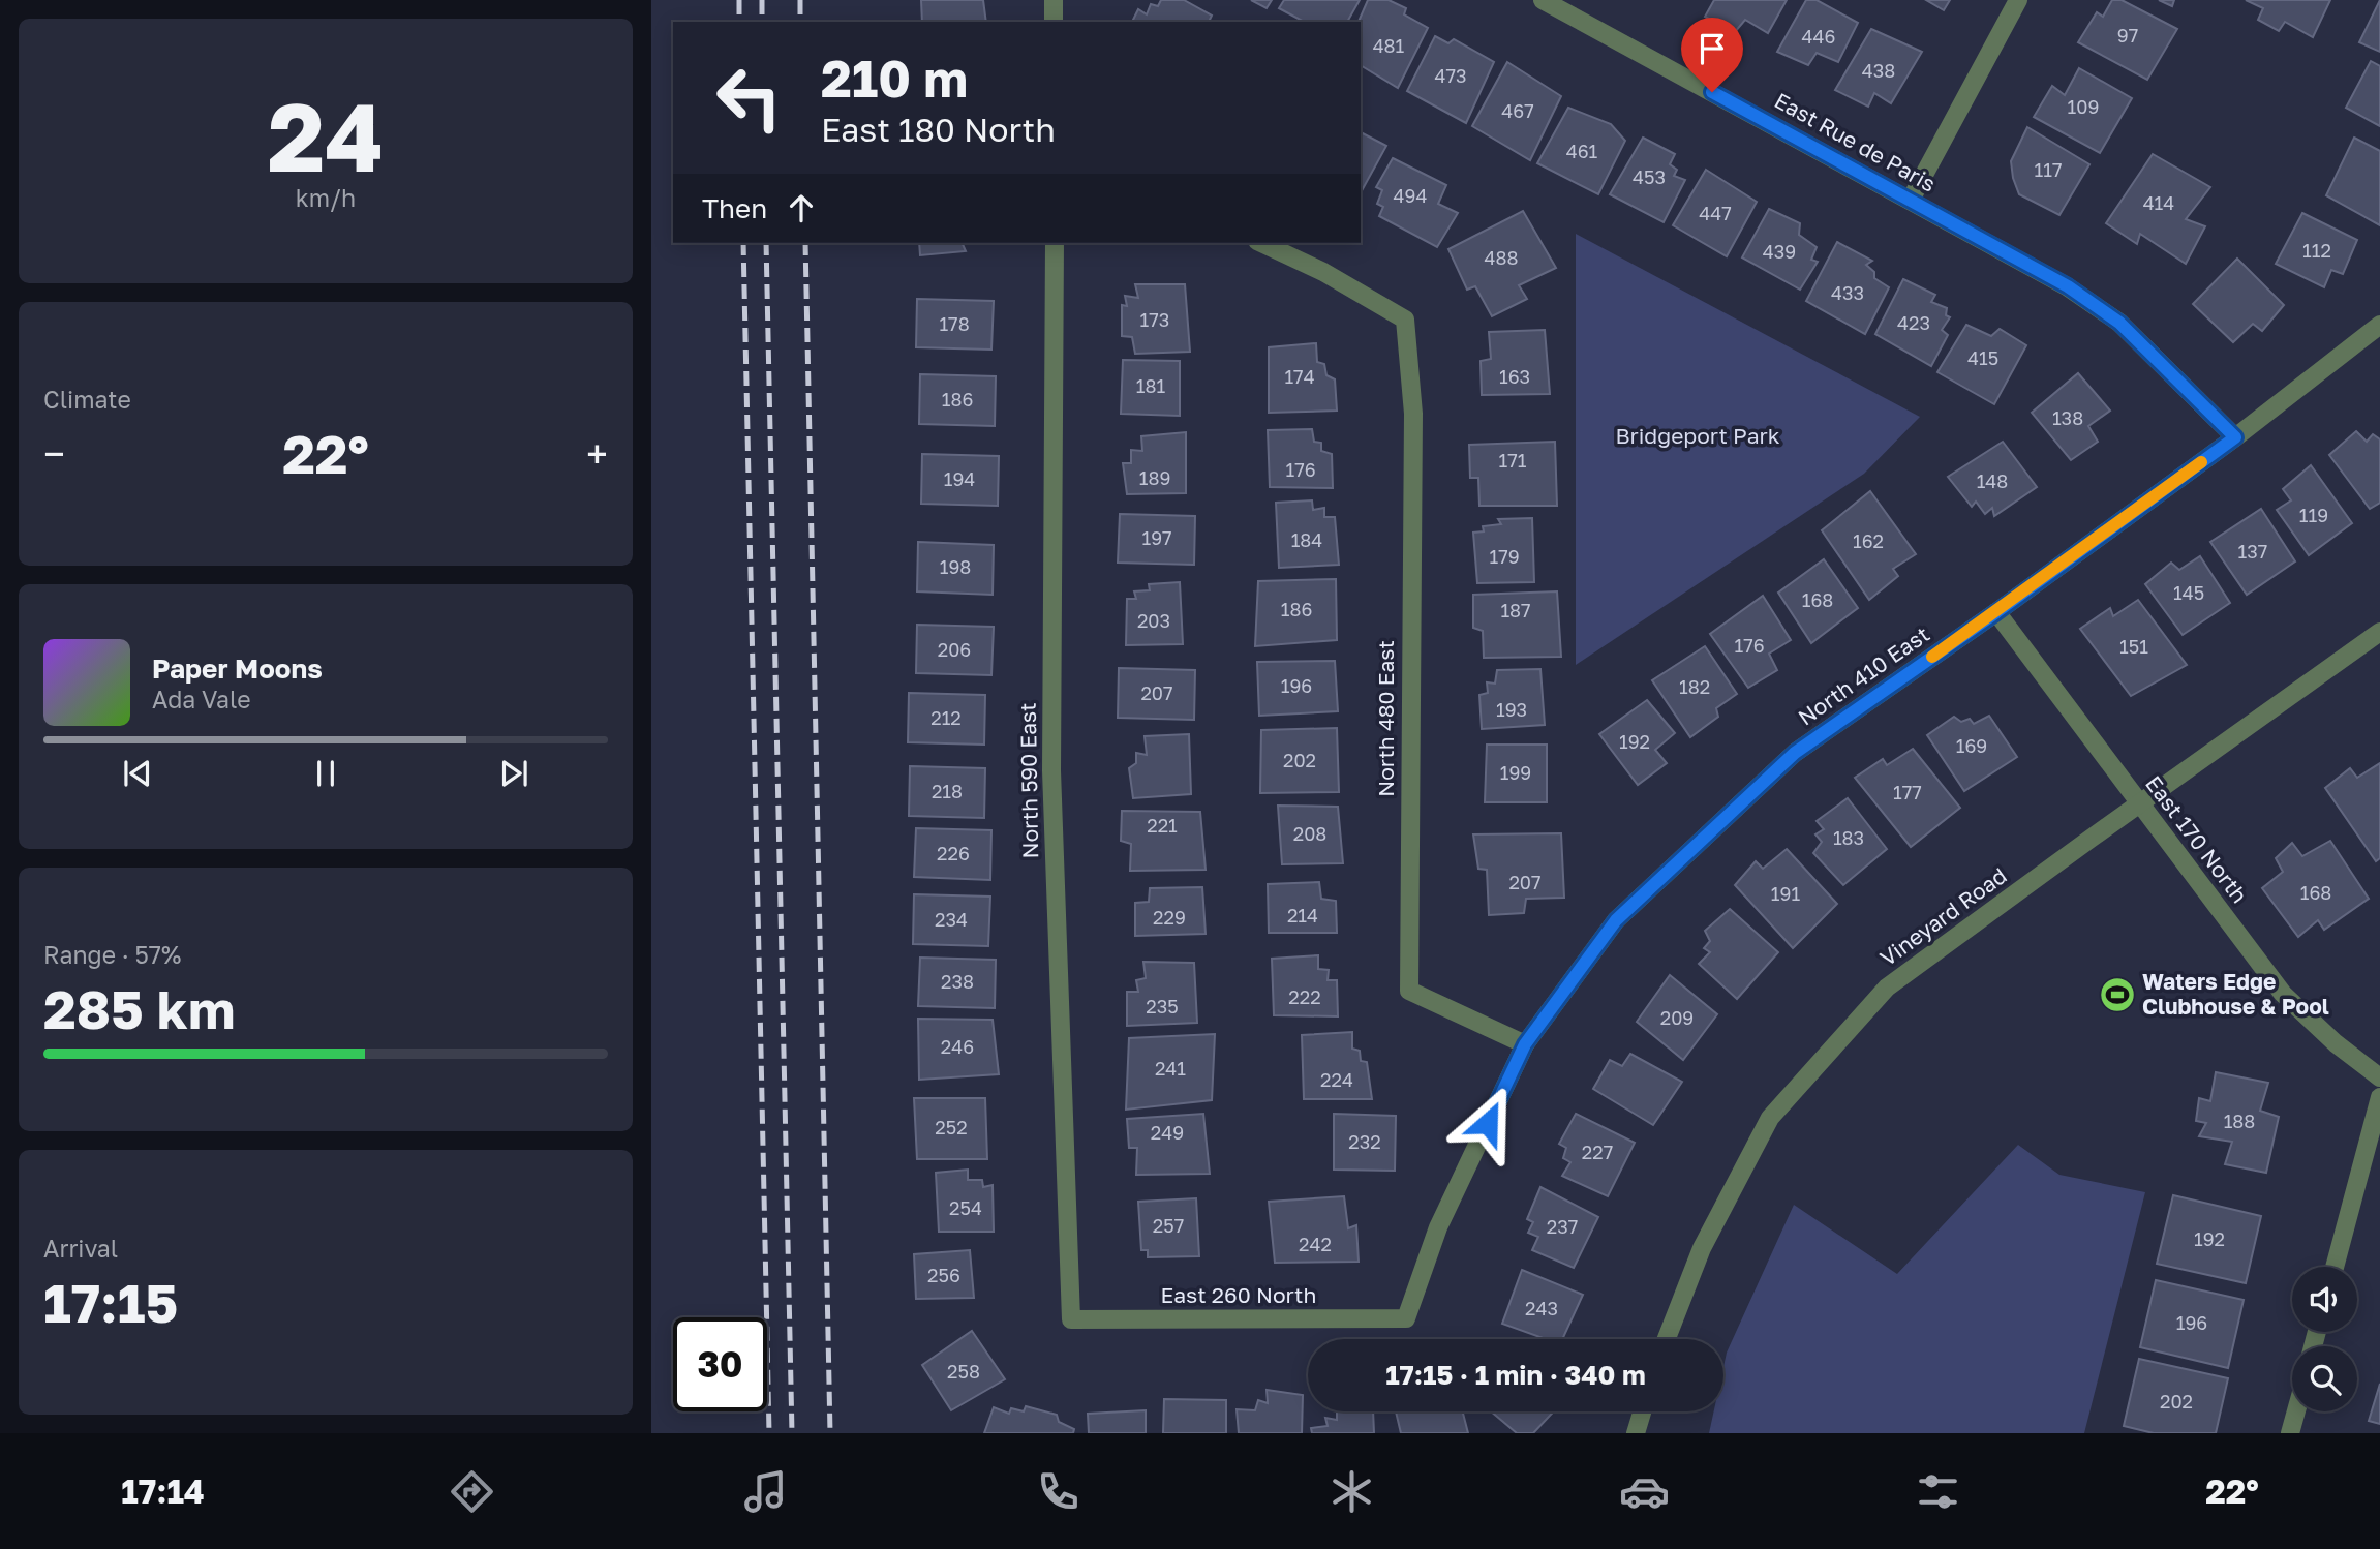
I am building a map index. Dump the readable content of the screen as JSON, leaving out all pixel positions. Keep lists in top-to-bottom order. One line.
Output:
{"streets":{"street":["East Rue de Paris","North 410 East","North 480 East","North 590 East","East 170 North","Vineyard Road","East 260 North"]},"crossings":[["East Rue de Paris","North 410 East"],["North 410 East","North 480 East"],["North 410 East","East 170 North"],["North 410 East","East 260 North"],["North 590 East","East 260 North"],["East 170 North","Vineyard Road"]],"parks":["Bridgeport Park"],"places":{"sports":["Waters Edge Clubhouse & Pool"]},"house_numbers":["97","446","481","438","473","109","467","461","117","453","494","414","447","112","439","488","433","173","423","178","415","174","163","181","186","138","171","176","189","194","148","119","197","184","162","137","179","198","145","168","186","187","203","176","151","206","196","182","207","193","212","192","169","202","199","218","177","221","208","183","226","207","168","191","214","229","234","238","222","235","209","246","241","224","188","252","249","232","227","254","257","237","192","242","256","243","196","258","202"],"page":{"tile":[["24","km/h"],"Climate",["Range · 57%","285 km"],["Arrival","17:15"]],"turn":["210 m","East 180 North"],"then":"Then","heat":["−","22°","+"],"song":["Paper Moons","Ada Vale"],"limit":"30","trip":"17:15 · 1 min · 340 m","tabs":["17:14","22°"]}}
